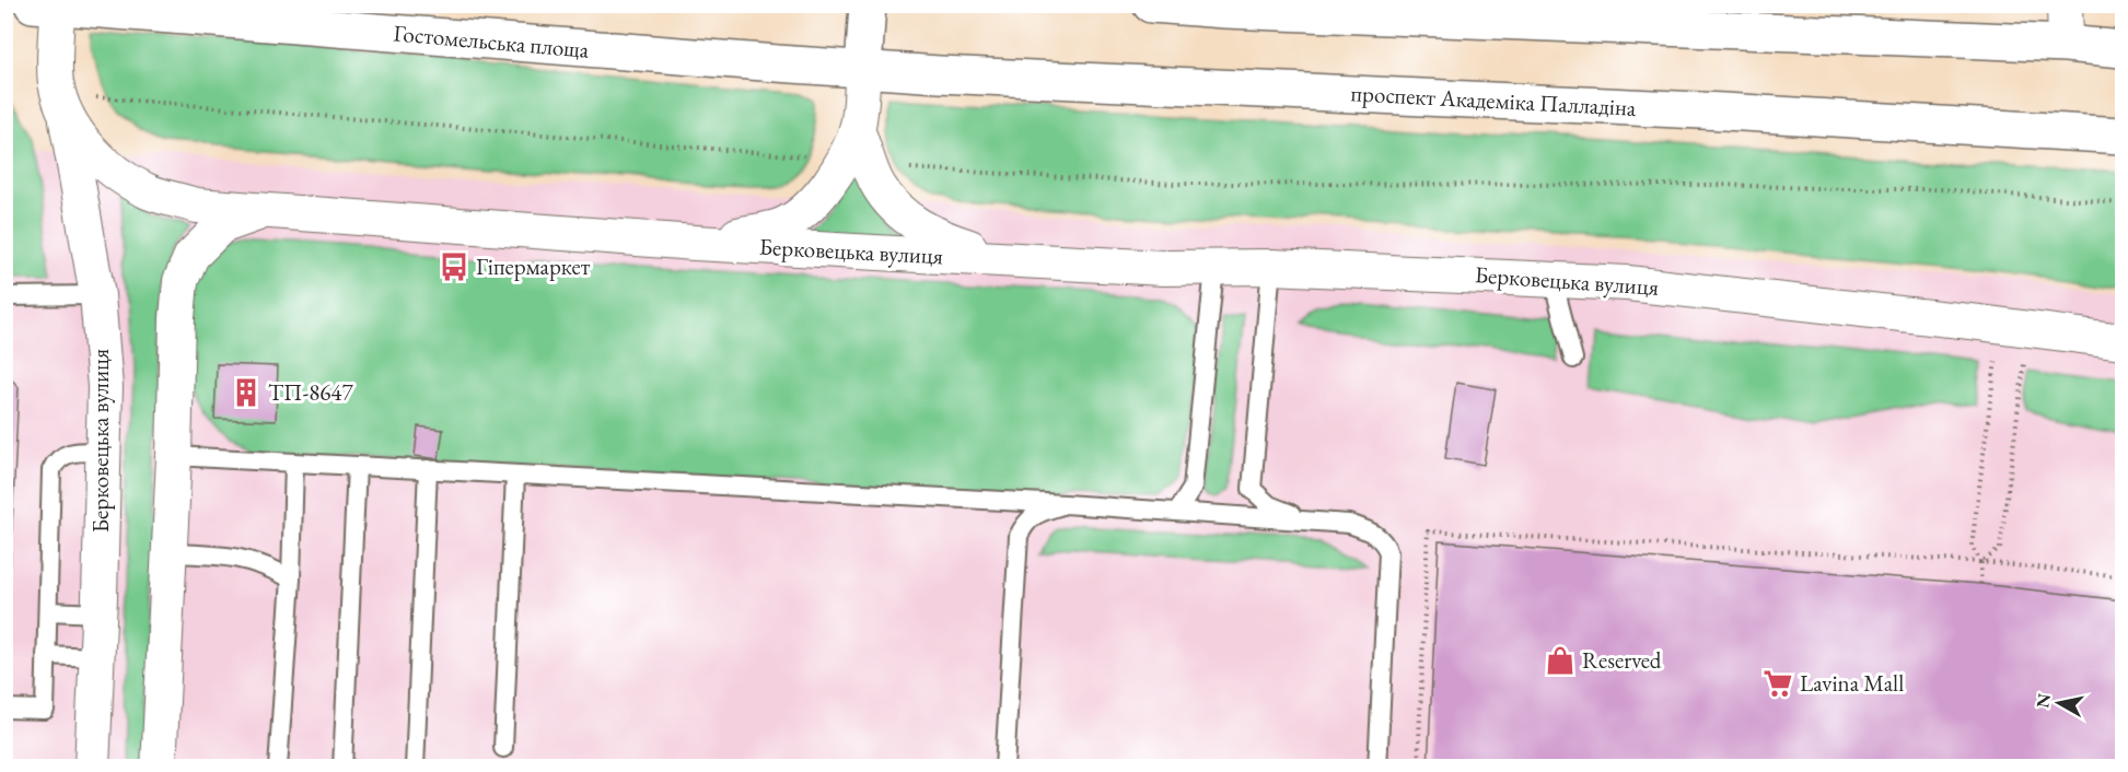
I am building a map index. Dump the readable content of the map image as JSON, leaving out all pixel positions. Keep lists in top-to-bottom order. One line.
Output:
{"streets":{"main road":["Гостомельська площа","проспект Академіка Палладіна"],"street":["Берковецька вулиця"]},"crossings":[["Гостомельська площа","проспект Академіка Палладіна"],["Гостомельська площа","Берковецька вулиця"],["проспект Академіка Палладіна","Берковецька вулиця"]],"places":{"bus stop":["Гіпермаркет"],"building":["ТП-8647"],"shop":["Reserved"],"supermarket":["Lavina Mall"]},"north":"left"}
